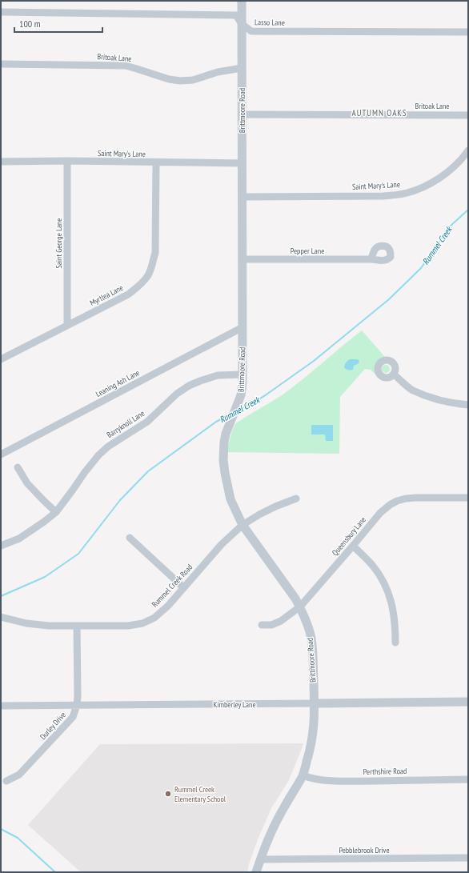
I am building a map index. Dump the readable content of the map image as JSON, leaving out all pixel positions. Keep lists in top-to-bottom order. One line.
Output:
{"streets":{"street":["Lasso Lane","Britoak Lane","Brittmoore Road","Saint Mary's Lane","Saint George Lane","Pepper Lane","Myrtlea Lane","Leaning Ash Lane","Barryknoll Lane","Queensbury Lane","Rummel Creek Road","Kimberley Lane","Durley Drive","Perthshire Road","Pebblebrook Drive"]},"crossings":[["Lasso Lane","Brittmoore Road"],["Britoak Lane","Brittmoore Road"],["Brittmoore Road","Saint Mary's Lane"],["Brittmoore Road","Pepper Lane"],["Brittmoore Road","Leaning Ash Lane"],["Brittmoore Road","Barryknoll Lane"],["Brittmoore Road","Queensbury Lane"],["Brittmoore Road","Rummel Creek Road"],["Brittmoore Road","Kimberley Lane"],["Brittmoore Road","Perthshire Road"],["Brittmoore Road","Pebblebrook Drive"],["Saint Mary's Lane","Saint George Lane"],["Saint Mary's Lane","Myrtlea Lane"],["Saint George Lane","Myrtlea Lane"],["Rummel Creek Road","Durley Drive"],["Kimberley Lane","Durley Drive"]],"districts":["AUTUMN OAKS"],"water":["Rummel Creek"],"places":["Rummel Creek Elementary School"],"scale_bar":"100 m"}
